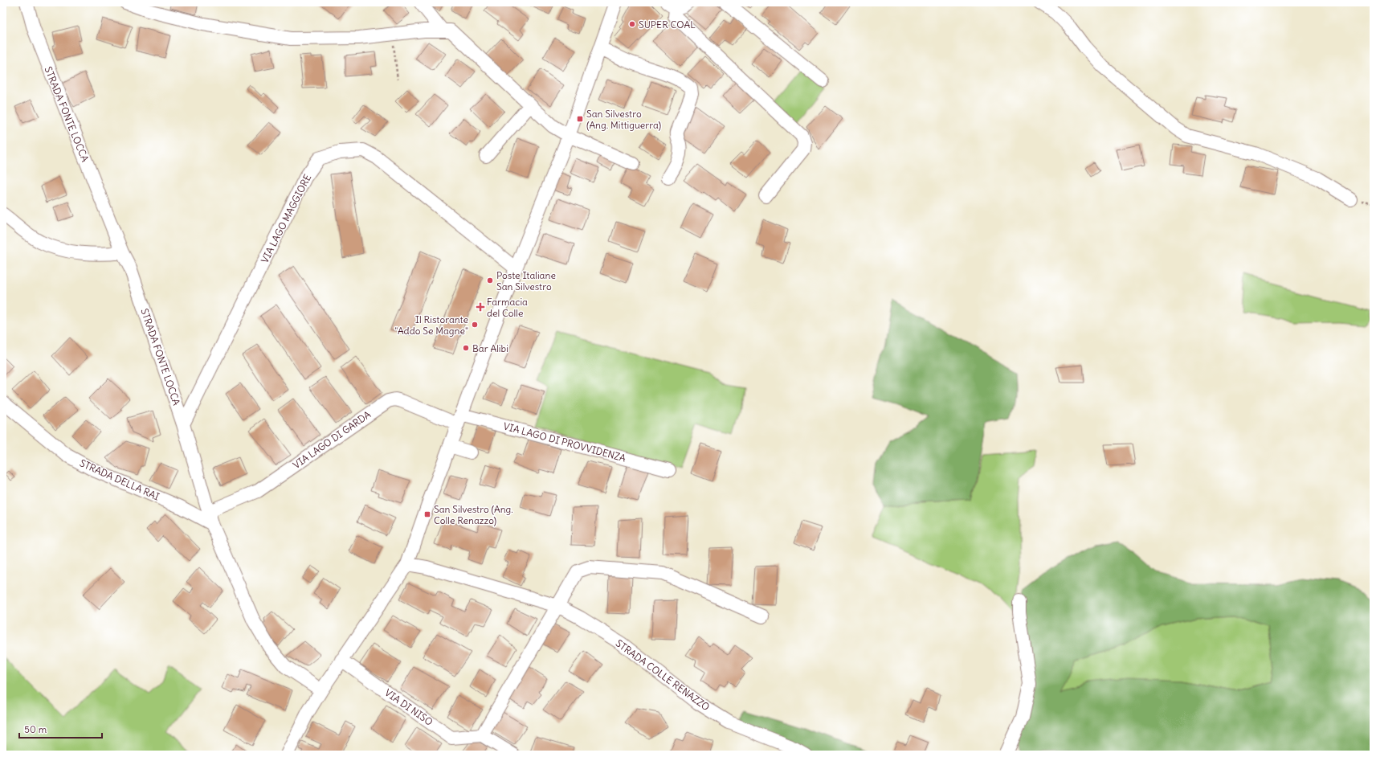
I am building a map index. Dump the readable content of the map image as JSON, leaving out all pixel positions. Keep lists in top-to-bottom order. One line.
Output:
{"streets":{"street":["STRADA FONTE LOCCA","VIA LAGO MAGGIORE","VIA LAGO DI GARDA","VIA LAGO DI PROVVIDENZA","STRADA DELLA RAI","STRADA COLLE RENAZZO","VIA DI NISO"]},"crossings":[["STRADA FONTE LOCCA","VIA LAGO MAGGIORE"],["STRADA FONTE LOCCA","VIA LAGO DI GARDA"],["STRADA FONTE LOCCA","STRADA DELLA RAI"],["VIA LAGO DI GARDA","VIA LAGO DI PROVVIDENZA"]],"places":{"other":["SUPER COAL","Poste Italiane San Silvestro","Il Ristorante \"Addo Se Magne\"","Bar Alibi"],"transit":["San Silvestro (Ang. Mittiguerra)","San Silvestro (Ang. Colle Renazzo)"],"health":["Farmacia del Colle"]},"scale_bar":"50 m"}
